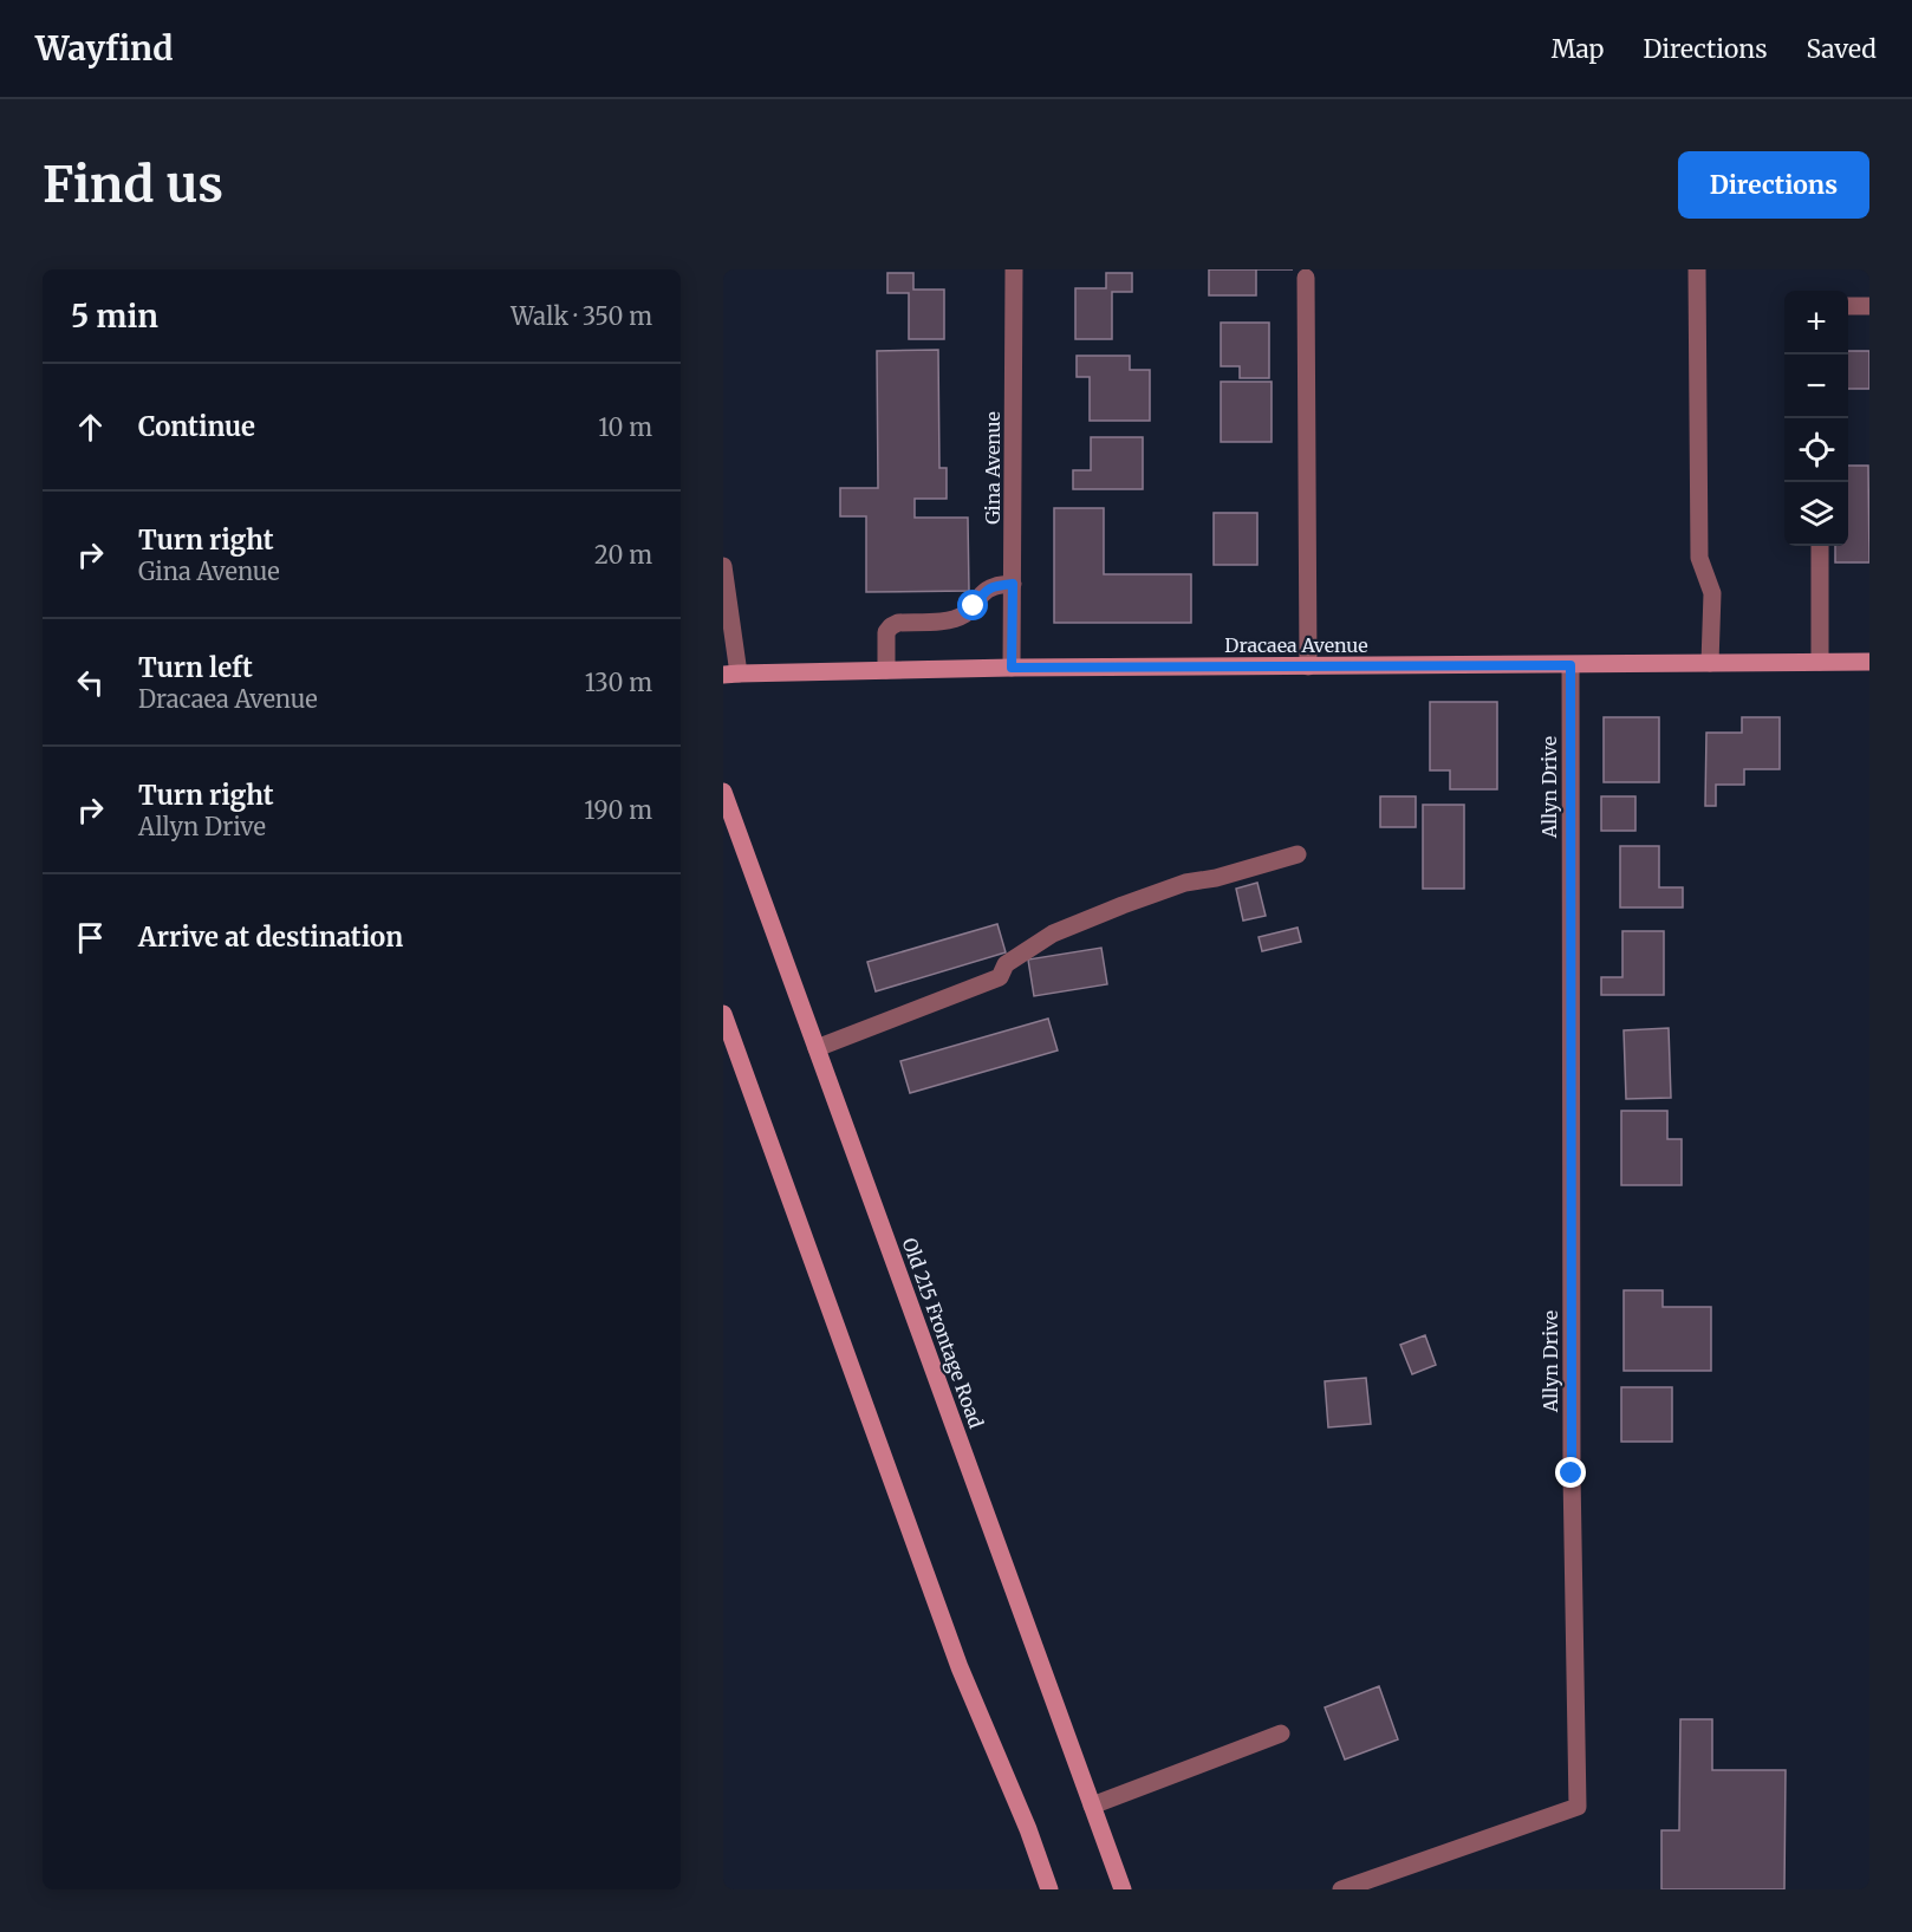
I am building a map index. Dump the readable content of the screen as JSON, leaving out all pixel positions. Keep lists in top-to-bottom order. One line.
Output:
{"streets":{"street":["Gina Avenue","Dracaea Avenue","Allyn Drive","Old 215 Frontage Road"]},"crossings":[["Gina Avenue","Dracaea Avenue"],["Dracaea Avenue","Allyn Drive"]],"page":{"header":"Wayfind","nav":["Map","Directions","Saved"],"buttons":"Directions","title":"Find us","heading":["5 min","Walk · 350 m"],"map_buttons":["+","−"],"list":[["Continue","10 m"],["Turn right","Gina Avenue","20 m"],["Turn left","Dracaea Avenue","130 m"],["Turn right","Allyn Drive","190 m"],"Arrive at destination"]}}
